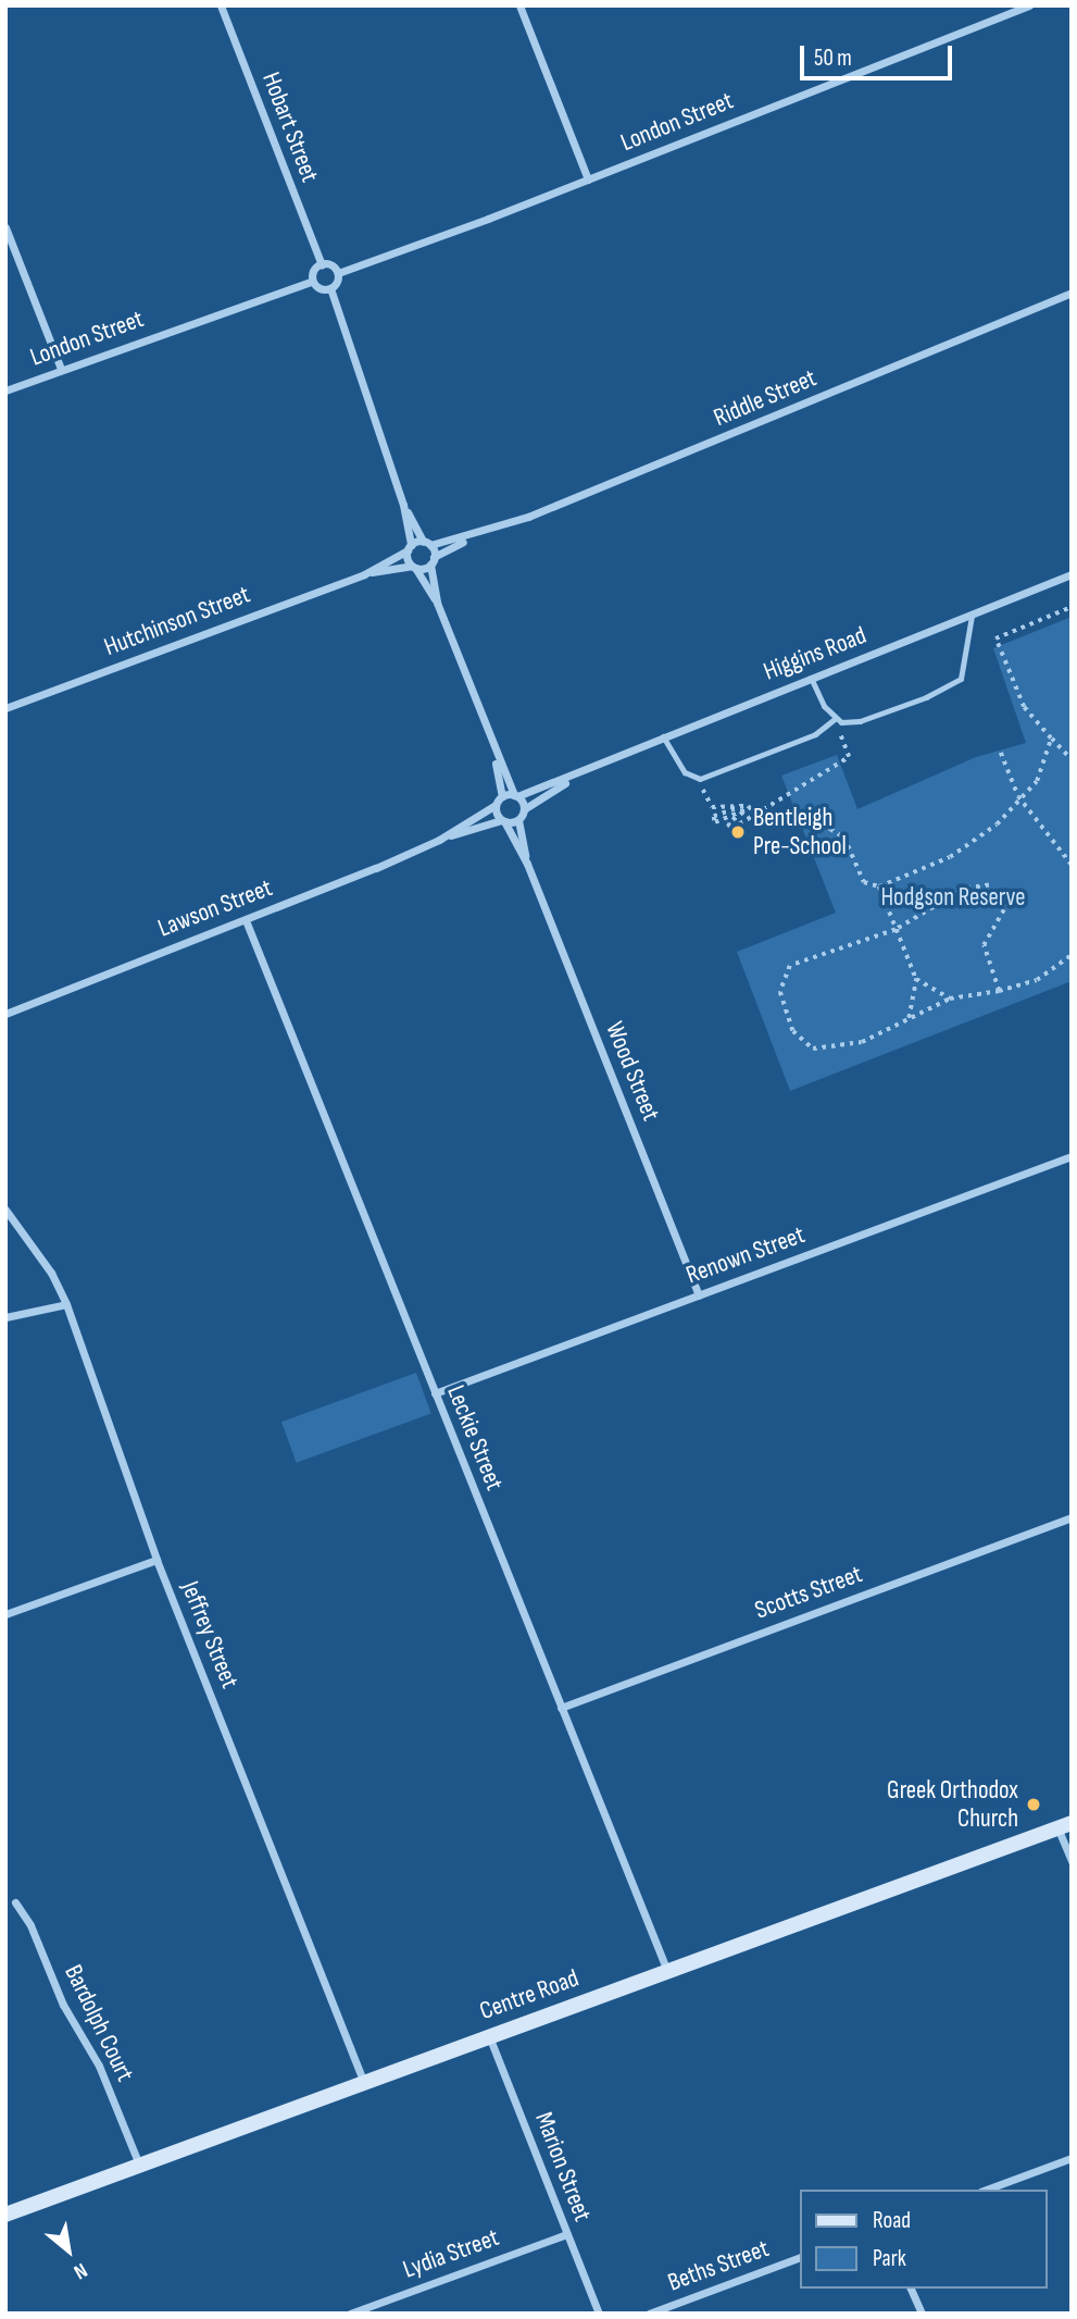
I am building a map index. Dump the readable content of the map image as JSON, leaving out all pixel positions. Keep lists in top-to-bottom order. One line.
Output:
{"streets":{"main road":["Centre Road"],"street":["London Street","Hobart Street","Riddle Street","Hutchinson Street","Higgins Road","Lawson Street","Wood Street","Renown Street","Leckie Street","Scotts Street","Jeffrey Street","Bardolph Court","Marion Street","Lydia Street","Beths Street"]},"crossings":[["Riddle Street","Hutchinson Street"],["Higgins Road","Lawson Street"],["Higgins Road","Wood Street"],["Lawson Street","Wood Street"],["Lawson Street","Leckie Street"],["Wood Street","Renown Street"],["Renown Street","Leckie Street"],["Leckie Street","Scotts Street"],["Leckie Street","Centre Road"],["Jeffrey Street","Centre Road"],["Centre Road","Bardolph Court"],["Centre Road","Marion Street"],["Marion Street","Lydia Street"]],"parks":["Hodgson Reserve"],"places":["Bentleigh Pre-School","Greek Orthodox Church"],"legend":["Road","Park"],"scale_bar":"50 m","north":"bottom right"}
